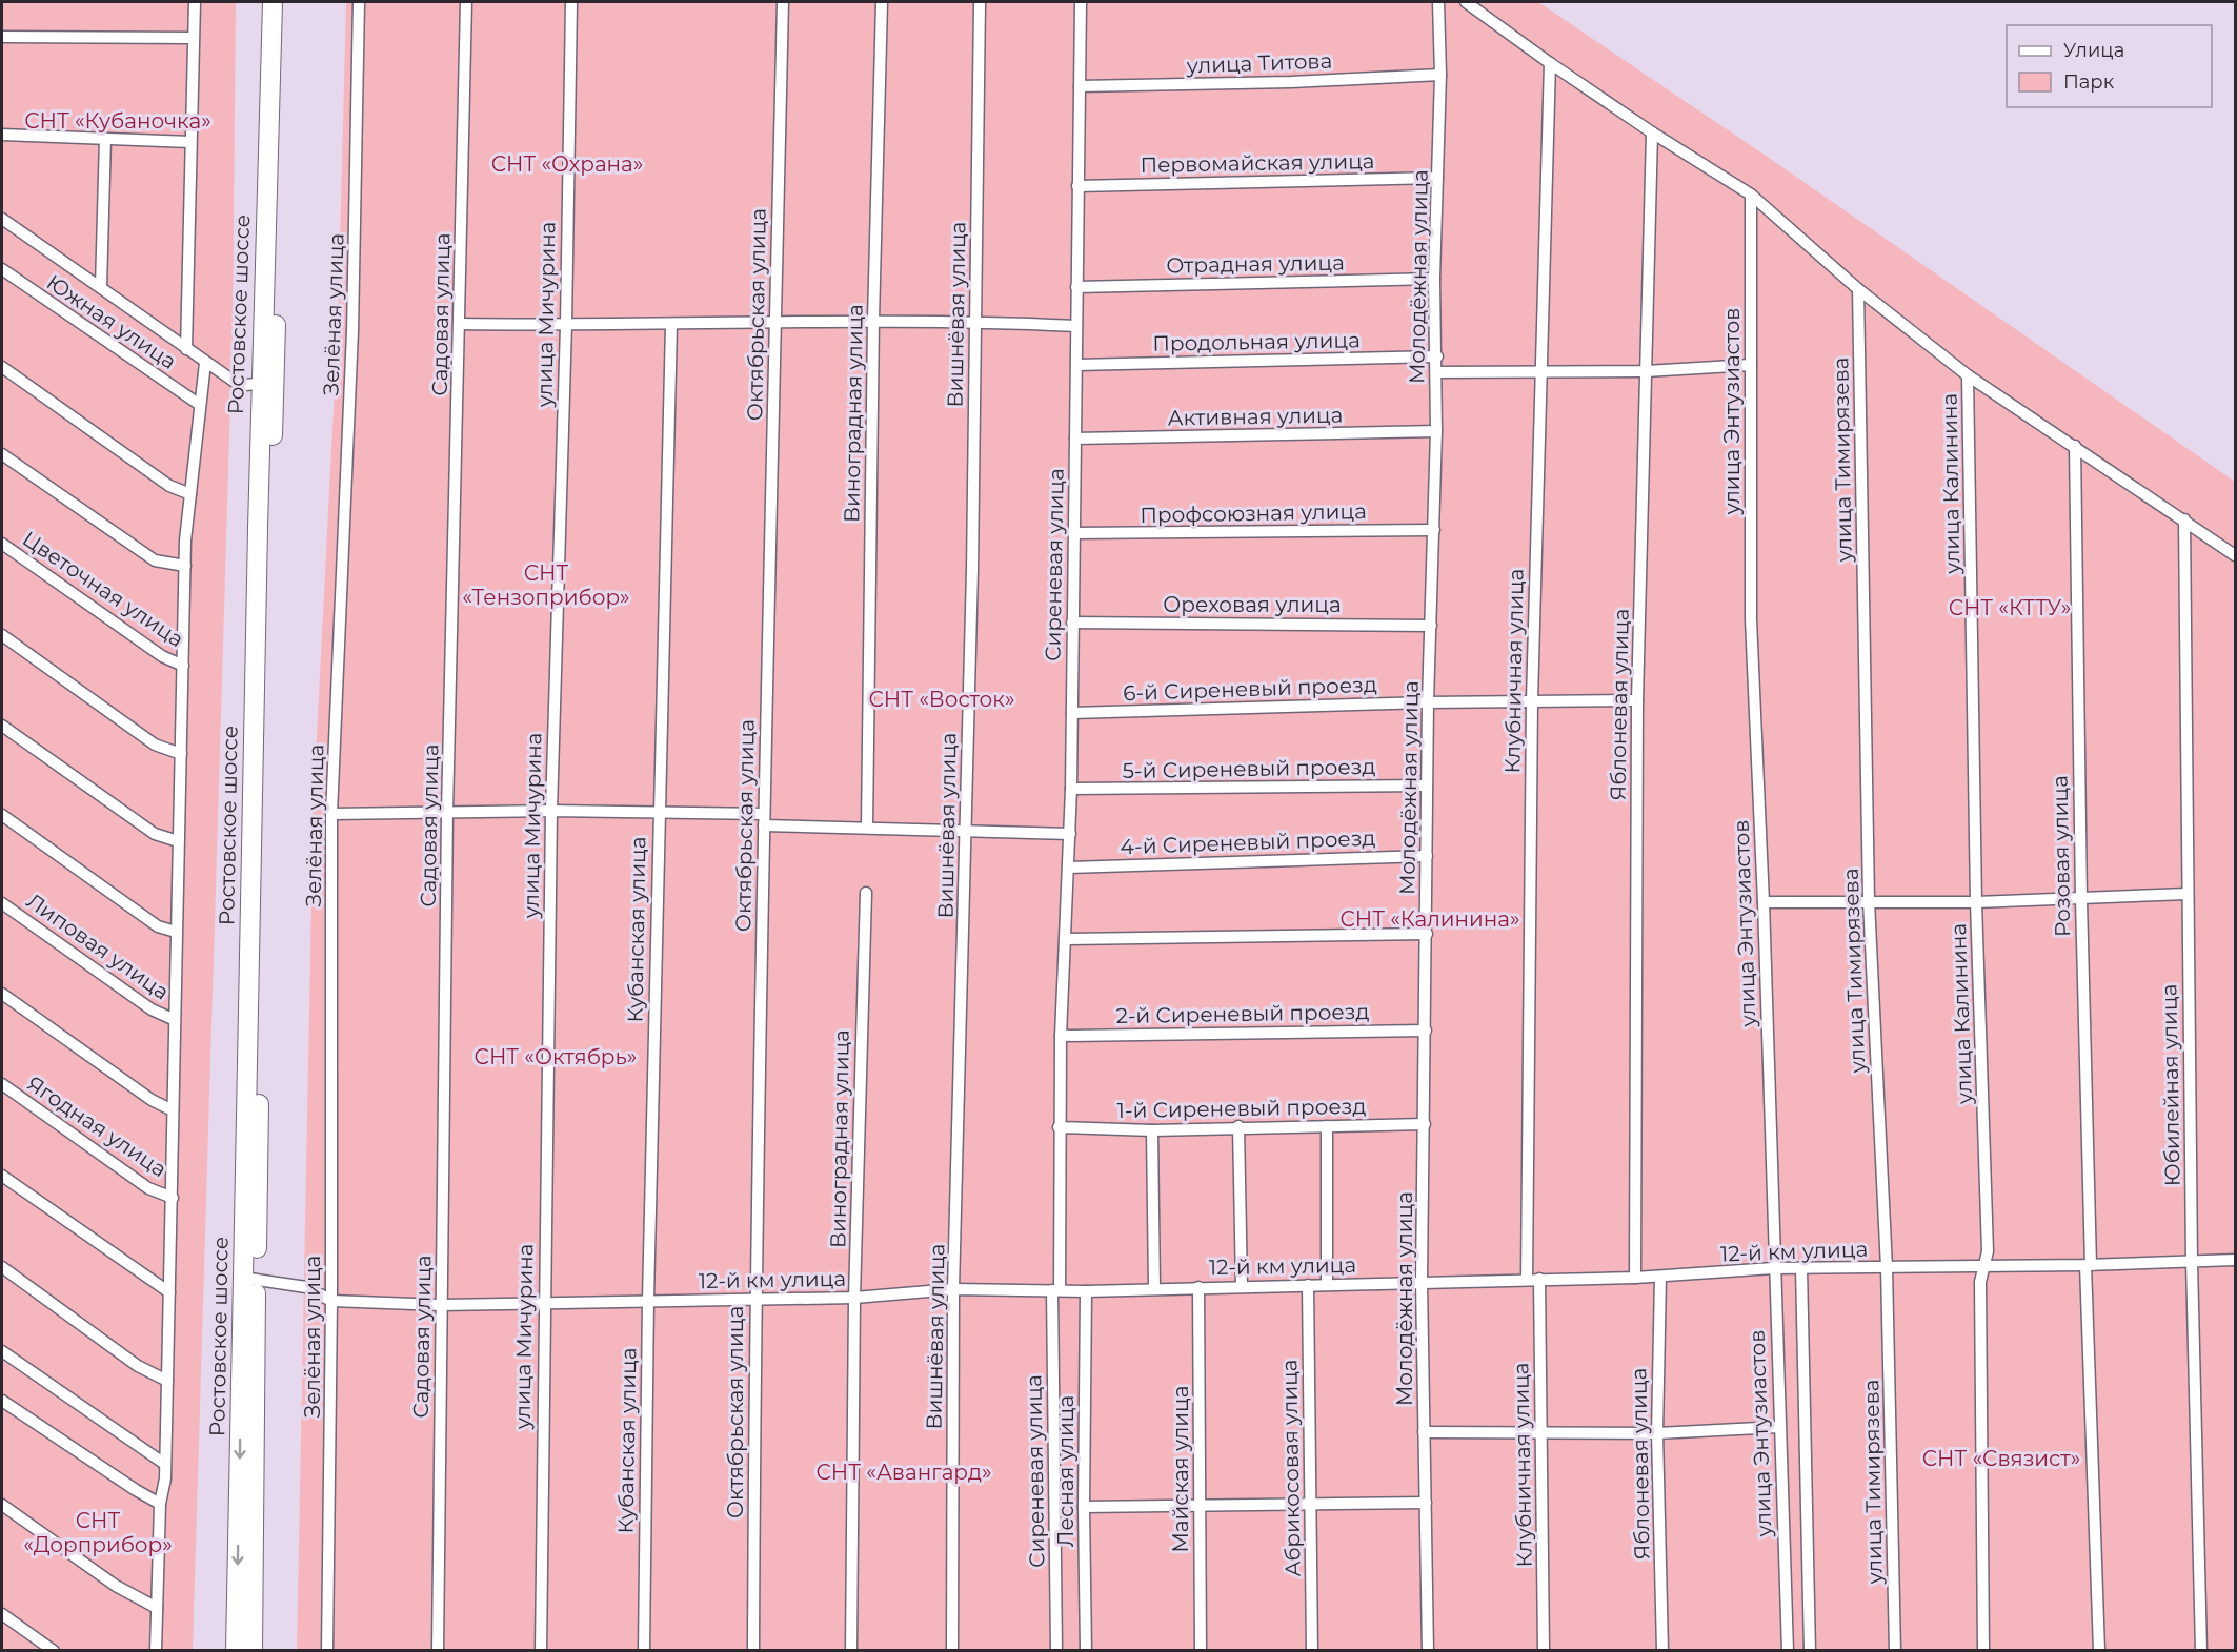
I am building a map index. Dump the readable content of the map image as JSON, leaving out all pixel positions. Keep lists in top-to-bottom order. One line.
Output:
{"streets":{"highway":["Ростовское шоссе"],"street":["улица Титова","Первомайская улица","Отрадная улица","Молодёжная улица","Зелёная улица","Садовая улица","улица Мичурина","Октябрьская улица","Вишнёвая улица","Южная улица","Продольная улица","улица Энтузиастов","Виноградная улица","Активная улица","улица Тимирязева","улица Калинина","Профсоюзная улица","Сиреневая улица","Цветочная улица","Ореховая улица","Клубничная улица","6-й Сиреневый проезд","Яблоневая улица","5-й Сиреневый проезд","4-й Сиреневый проезд","Розовая улица","Кубанская улица","Липовая улица","2-й Сиреневый проезд","Юбилейная улица","1-й Сиреневый проезд","Ягодная улица","12-й км улица","Абрикосовая улица","Майская улица","Лесная улица"]},"crossings":[["улица Титова","Молодёжная улица"],["улица Титова","Сиреневая улица"],["Первомайская улица","Молодёжная улица"],["Первомайская улица","Сиреневая улица"],["Отрадная улица","Молодёжная улица"],["Отрадная улица","Сиреневая улица"],["Молодёжная улица","Продольная улица"],["Молодёжная улица","Активная улица"],["Молодёжная улица","Профсоюзная улица"],["Молодёжная улица","Ореховая улица"],["Молодёжная улица","6-й Сиреневый проезд"],["Молодёжная улица","5-й Сиреневый проезд"],["Молодёжная улица","4-й Сиреневый проезд"],["Молодёжная улица","2-й Сиреневый проезд"],["Молодёжная улица","1-й Сиреневый проезд"],["Молодёжная улица","12-й км улица"],["Зелёная улица","12-й км улица"],["Садовая улица","12-й км улица"],["улица Мичурина","12-й км улица"],["Октябрьская улица","12-й км улица"],["Вишнёвая улица","12-й км улица"],["Продольная улица","Сиреневая улица"],["улица Энтузиастов","12-й км улица"],["Виноградная улица","12-й км улица"],["Активная улица","Сиреневая улица"],["улица Тимирязева","12-й км улица"],["улица Калинина","12-й км улица"],["Профсоюзная улица","Сиреневая улица"],["Сиреневая улица","Ореховая улица"],["Сиреневая улица","6-й Сиреневый проезд"],["Сиреневая улица","5-й Сиреневый проезд"],["Сиреневая улица","4-й Сиреневый проезд"],["Сиреневая улица","2-й Сиреневый проезд"],["Сиреневая улица","1-й Сиреневый проезд"],["Сиреневая улица","12-й км улица"],["Клубничная улица","6-й Сиреневый проезд"],["Клубничная улица","12-й км улица"],["6-й Сиреневый проезд","Яблоневая улица"],["Яблоневая улица","12-й км улица"],["Розовая улица","12-й км улица"],["Кубанская улица","12-й км улица"],["Юбилейная улица","12-й км улица"],["12-й км улица","Абрикосовая улица"],["12-й км улица","Майская улица"],["12-й км улица","Лесная улица"]],"parks":["СНТ «Кубаночка»","СНТ «Охрана»","СНТ «Тензоприбор»","СНТ «КТТУ»","СНТ «Восток»","СНТ «Калинина»","СНТ «Октябрь»","СНТ «Связист»","СНТ «Авангард»","СНТ «Дорприбор»"],"legend":["Улица","Парк"]}
